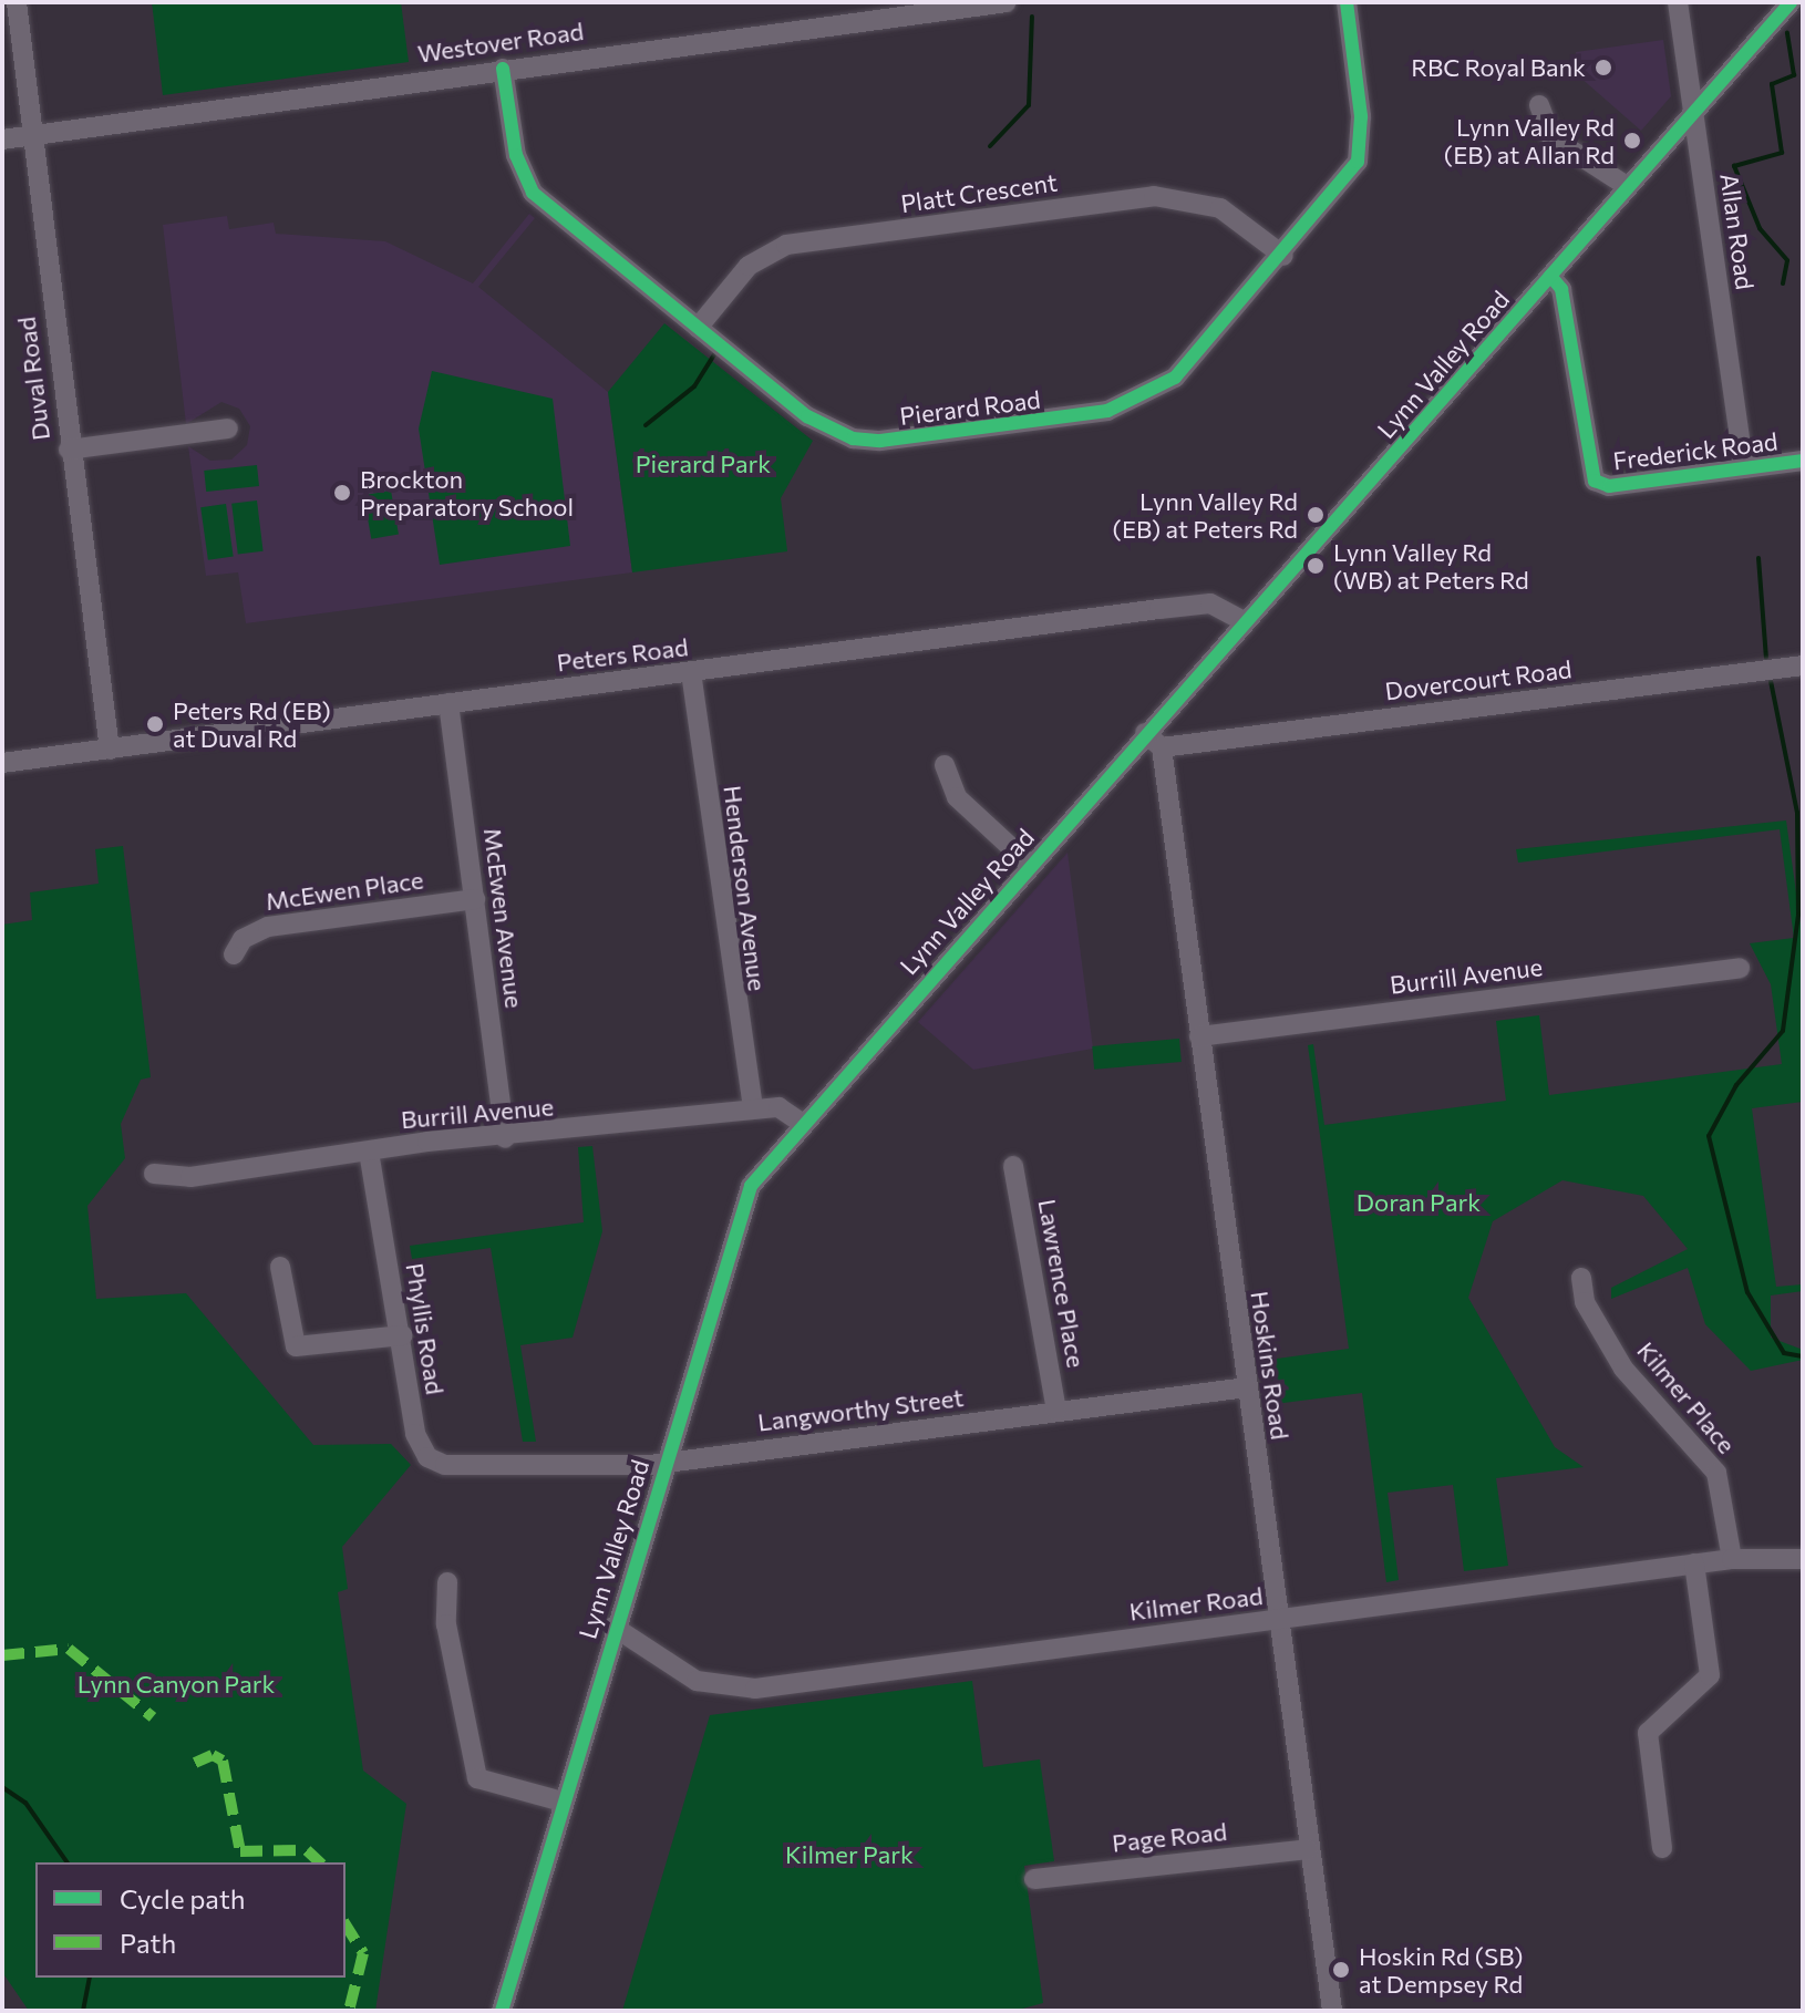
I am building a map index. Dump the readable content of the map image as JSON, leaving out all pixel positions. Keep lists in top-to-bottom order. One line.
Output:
{"streets":{"street":["Westover Road","Platt Crescent","Allan Road","Lynn Valley Road","Duval Road","Pierard Road","Frederick Road","Peters Road","Dovercourt Road","Henderson Avenue","McEwen Place","McEwen Avenue","Burrill Avenue","Lawrence Place","Phyllis Road","Hoskins Road","Kilmer Place","Langworthy Street","Kilmer Road","Page Road"]},"crossings":[["Westover Road","Duval Road"],["Westover Road","Pierard Road"],["Platt Crescent","Pierard Road"],["Allan Road","Lynn Valley Road"],["Allan Road","Frederick Road"],["Lynn Valley Road","Frederick Road"],["Lynn Valley Road","Peters Road"],["Lynn Valley Road","Burrill Avenue"],["Lynn Valley Road","Langworthy Street"],["Lynn Valley Road","Kilmer Road"],["Duval Road","Peters Road"],["Peters Road","Henderson Avenue"],["Peters Road","McEwen Avenue"],["Dovercourt Road","Hoskins Road"],["Henderson Avenue","Burrill Avenue"],["McEwen Place","McEwen Avenue"],["McEwen Avenue","Burrill Avenue"],["Burrill Avenue","Phyllis Road"],["Burrill Avenue","Hoskins Road"],["Lawrence Place","Langworthy Street"],["Phyllis Road","Langworthy Street"],["Hoskins Road","Langworthy Street"],["Hoskins Road","Kilmer Road"],["Hoskins Road","Page Road"],["Kilmer Place","Kilmer Road"]],"parks":["Pierard Park","Doran Park","Lynn Canyon Park","Kilmer Park"],"places":["RBC Royal Bank","Lynn Valley Rd (EB) at Allan Rd","Brockton Preparatory School","Lynn Valley Rd (EB) at Peters Rd","Lynn Valley Rd (WB) at Peters Rd","Peters Rd (EB) at Duval Rd","Hoskin Rd (SB) at Dempsey Rd"],"legend":["Cycle path","Path"]}
